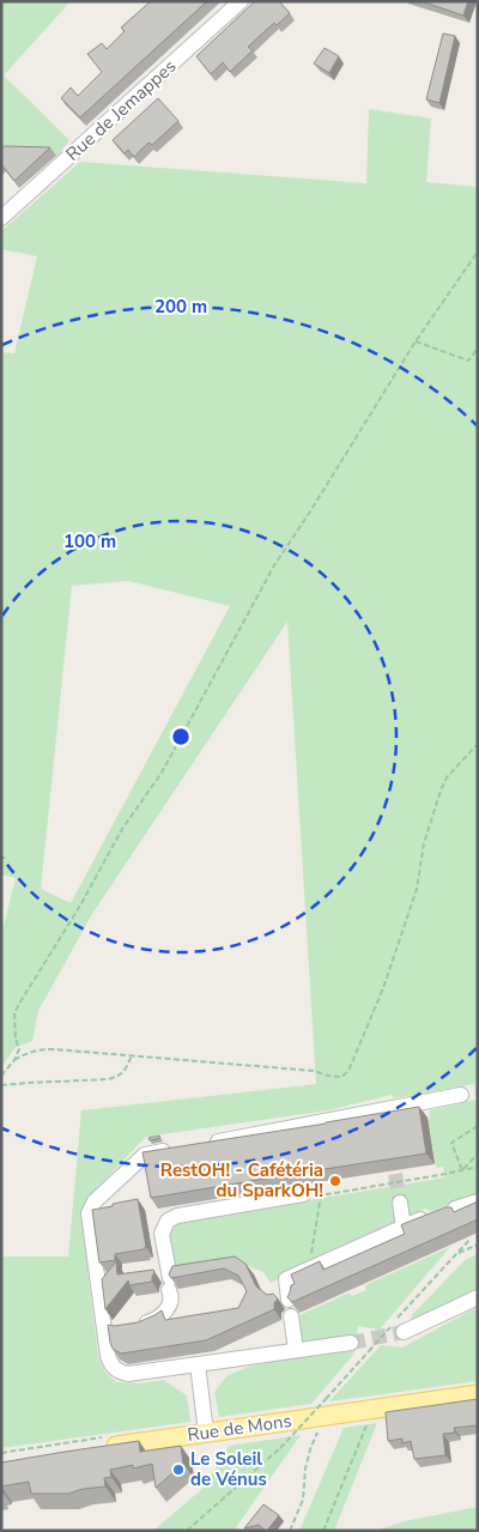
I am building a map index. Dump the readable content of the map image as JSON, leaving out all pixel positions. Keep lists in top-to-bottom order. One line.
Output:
{"streets":{"main road":["Rue de Mons"],"street":["Rue de Jemappes"]},"places":["RestOH! - Cafétéria du SparkOH!","Le Soleil de Vénus"],"rings":["200 m","100 m"]}
